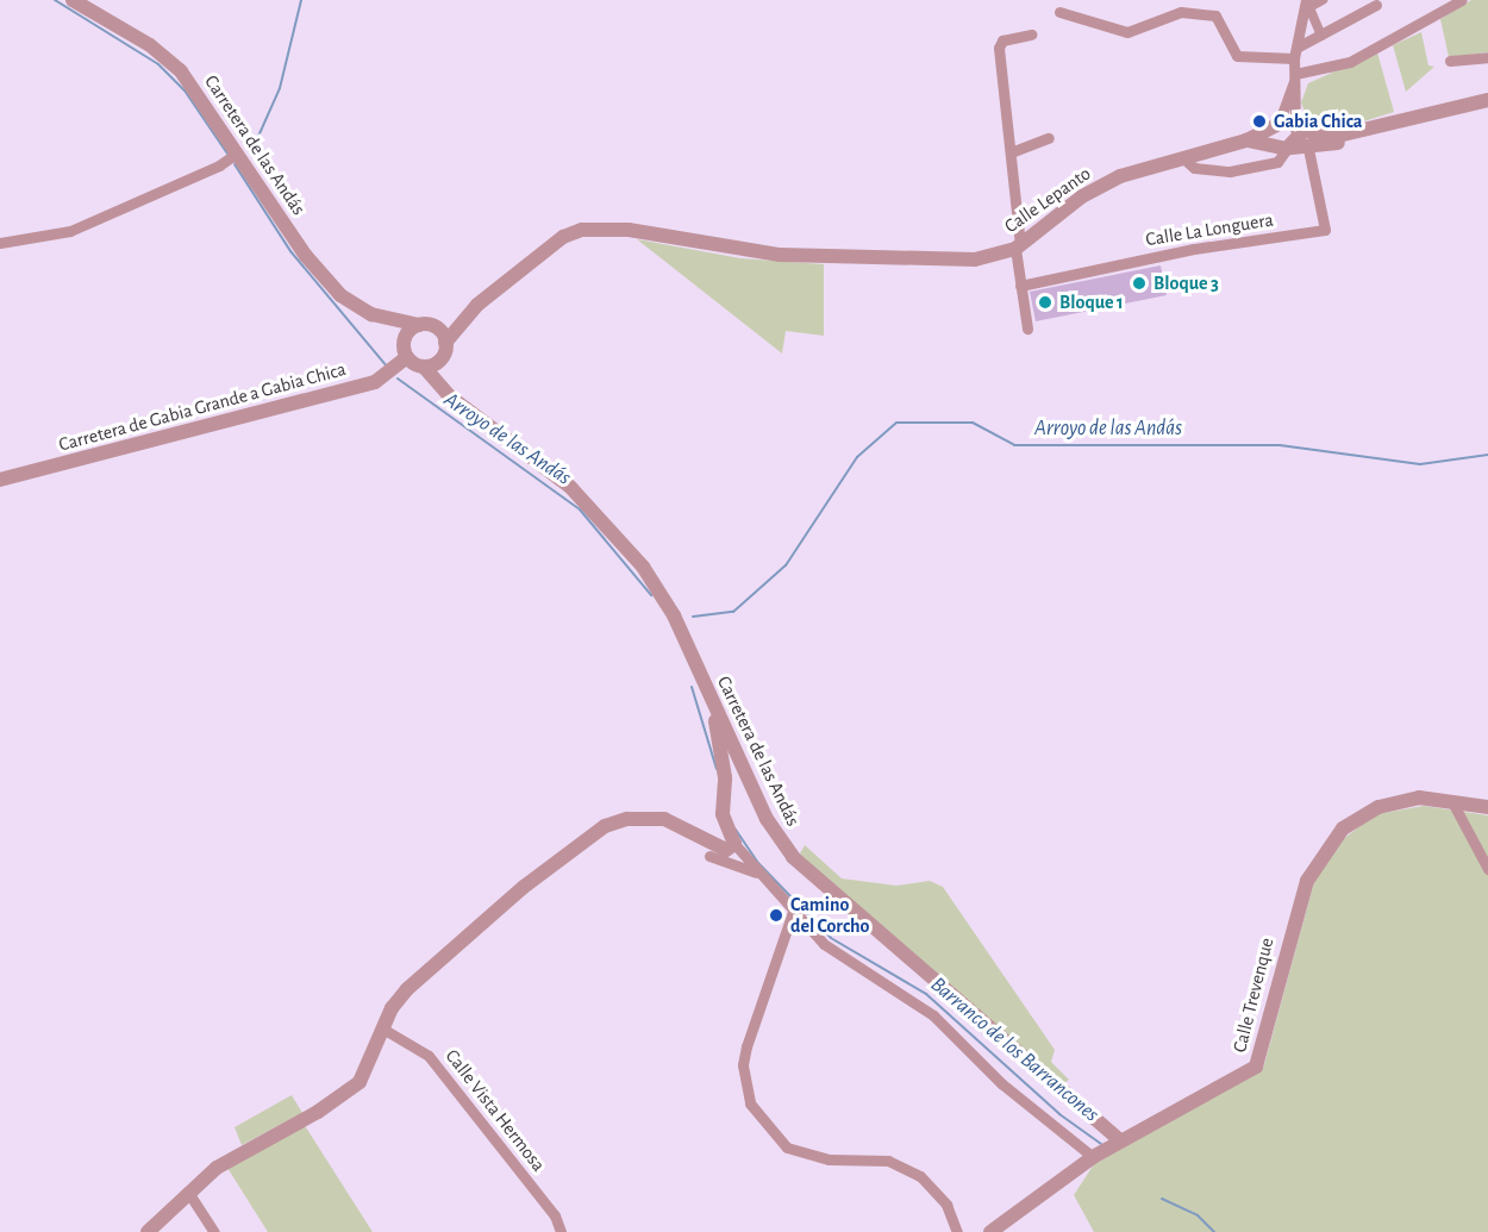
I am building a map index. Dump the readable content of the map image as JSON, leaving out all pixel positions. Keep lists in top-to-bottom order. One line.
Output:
{"streets":{"street":["Carretera de las Andás","Calle Lepanto","Calle La Longuera","Carretera de Gabia Grande a Gabia Chica","Calle Trevenque","Calle Vista Hermosa"]},"crossings":[["Carretera de las Andás","Carretera de Gabia Grande a Gabia Chica"],["Carretera de las Andás","Calle Trevenque"],["Calle Lepanto","Calle La Longuera"]],"water":["Arroyo de las Andás","Barranco de los Barrancones"],"places":["Gabia Chica","Bloque 3","Bloque 1","Camino del Corcho"]}
